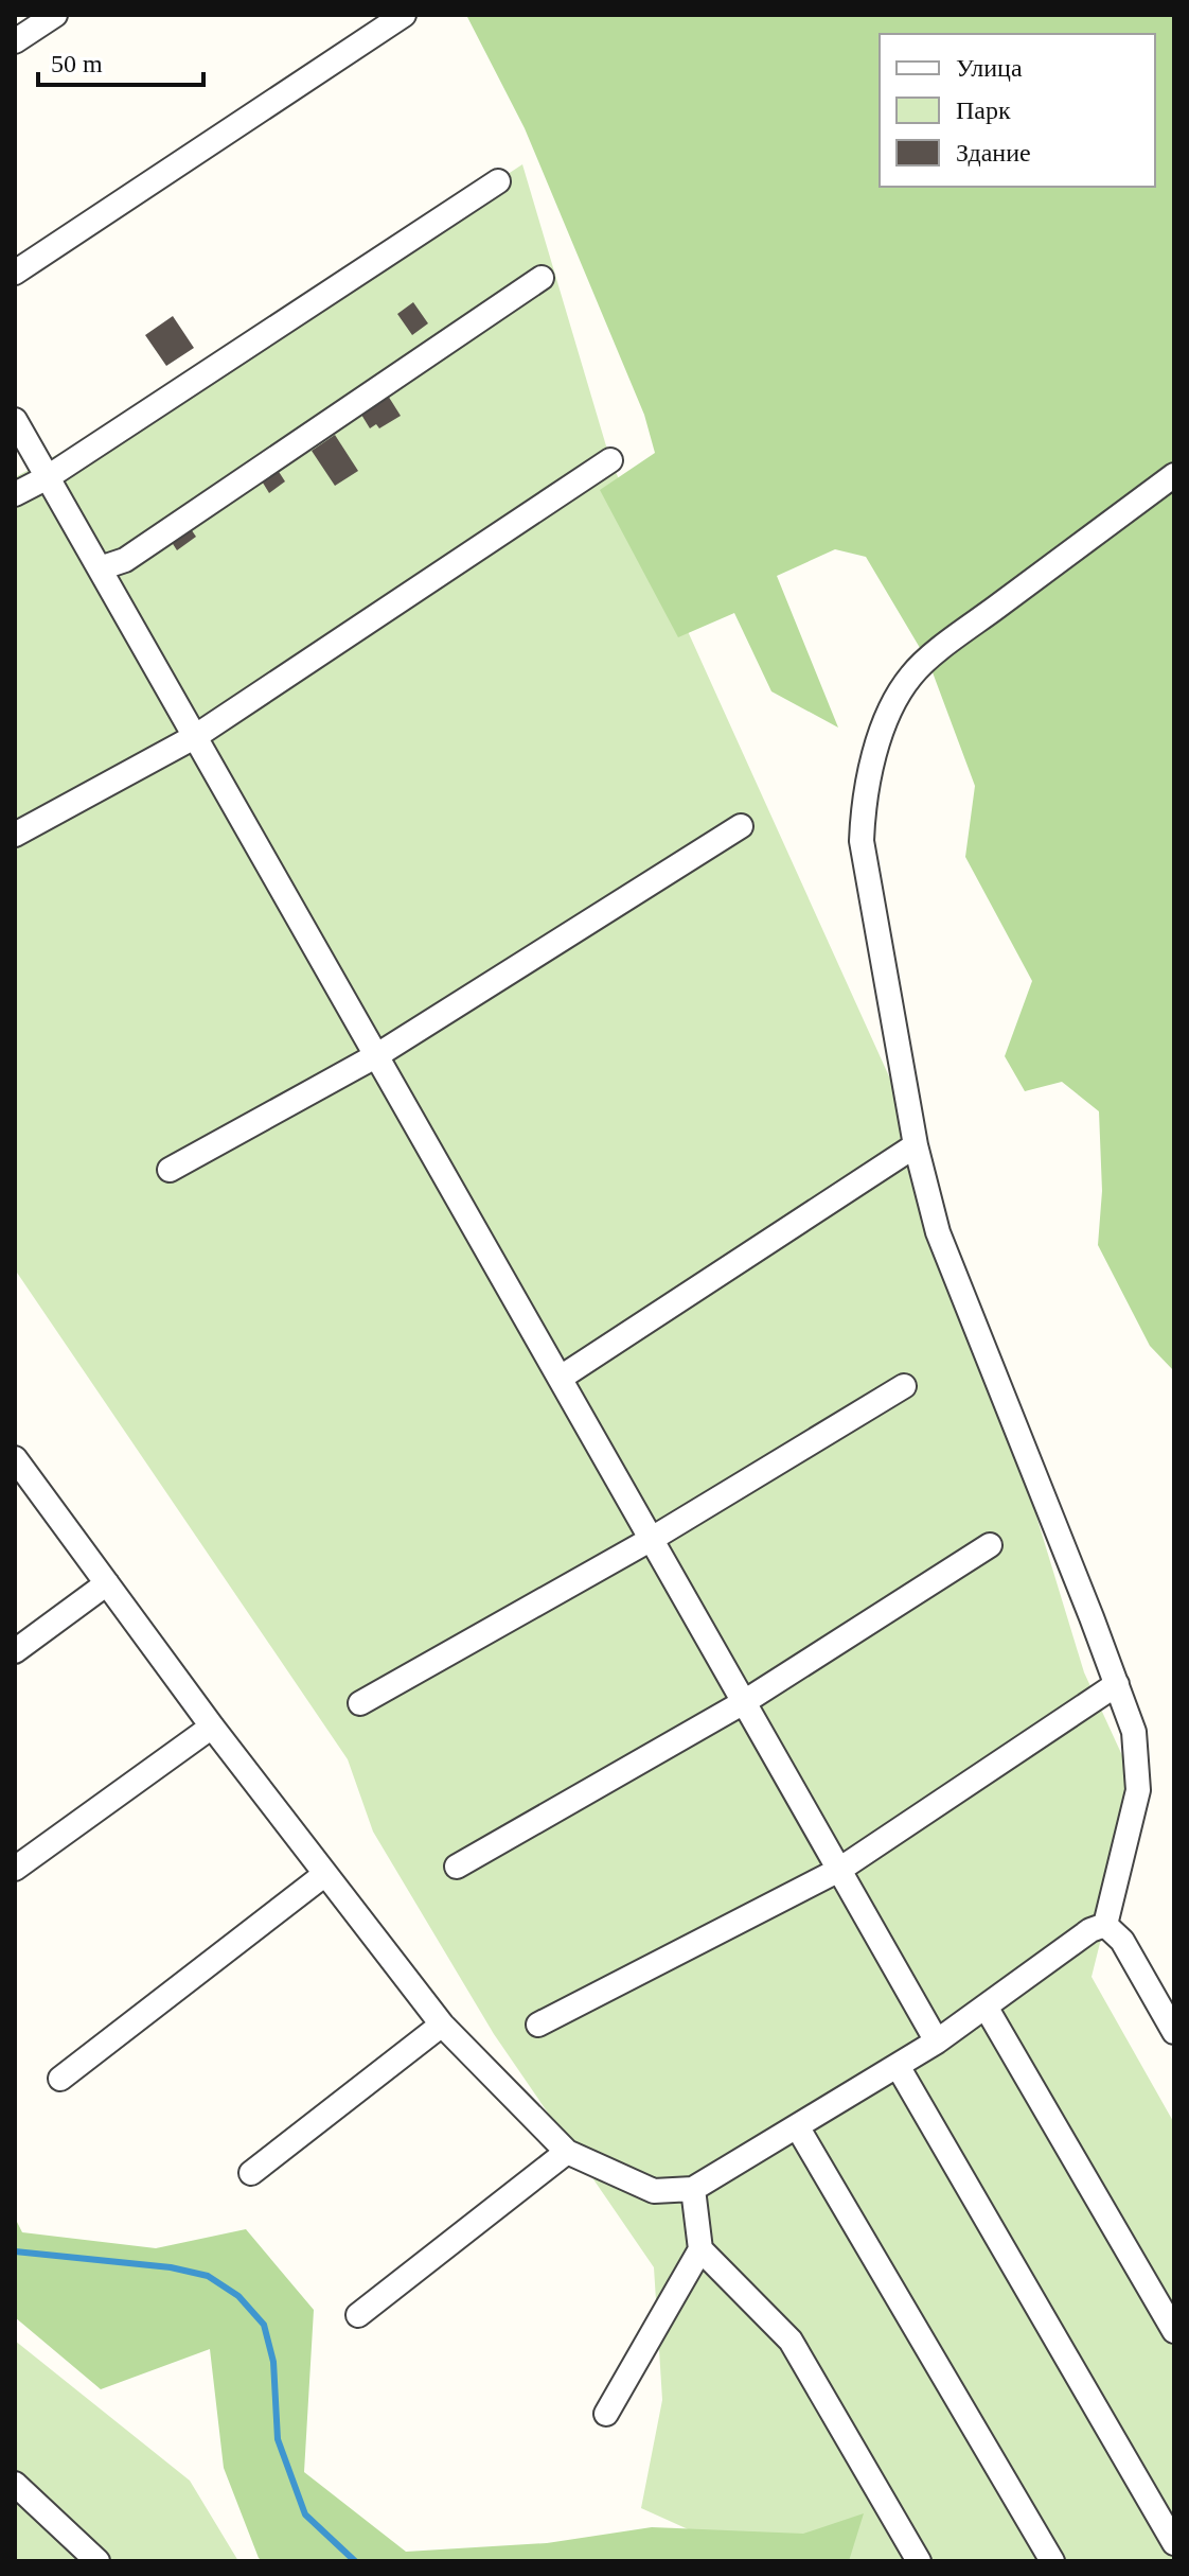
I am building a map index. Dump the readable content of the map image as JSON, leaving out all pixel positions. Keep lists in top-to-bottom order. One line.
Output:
{"legend":["Улица","Парк","Здание"],"scale_bar":"50 m"}
